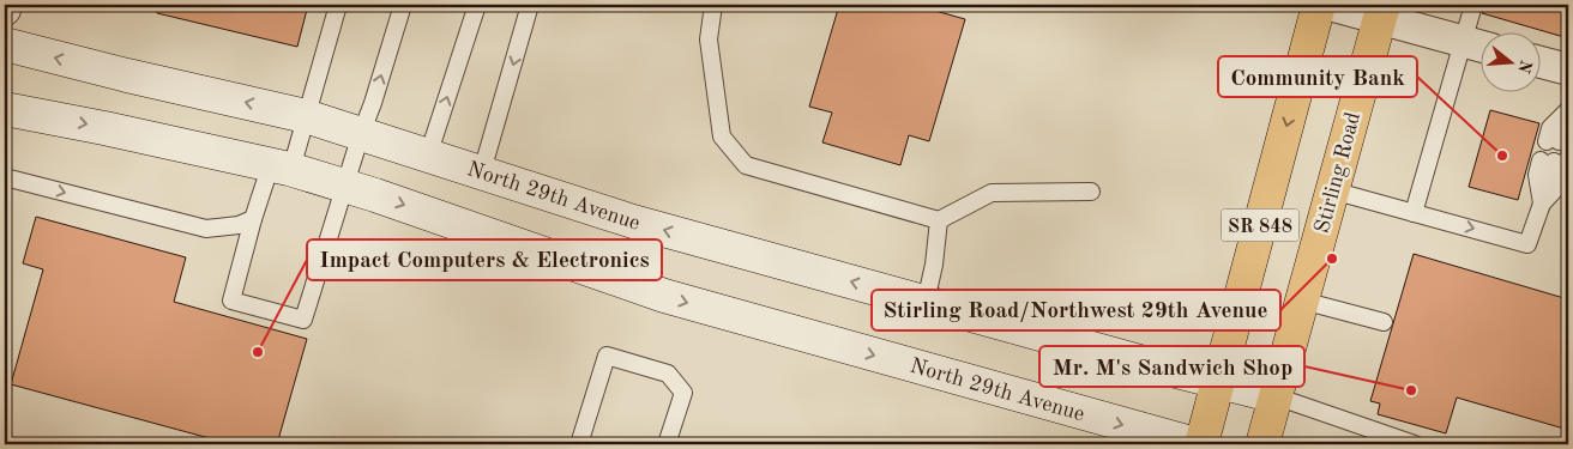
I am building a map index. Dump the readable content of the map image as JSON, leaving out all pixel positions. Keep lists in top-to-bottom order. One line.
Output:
{"streets":{"main road":["Stirling Road","SR 848"],"street":["North 29th Avenue"]},"crossings":[["Stirling Road","North 29th Avenue"],["North 29th Avenue","SR 848"]],"places":["Community Bank","Stirling Road/Northwest 29th Avenue","Impact Computers & Electronics","Mr. M's Sandwich Shop"],"north":"right"}
